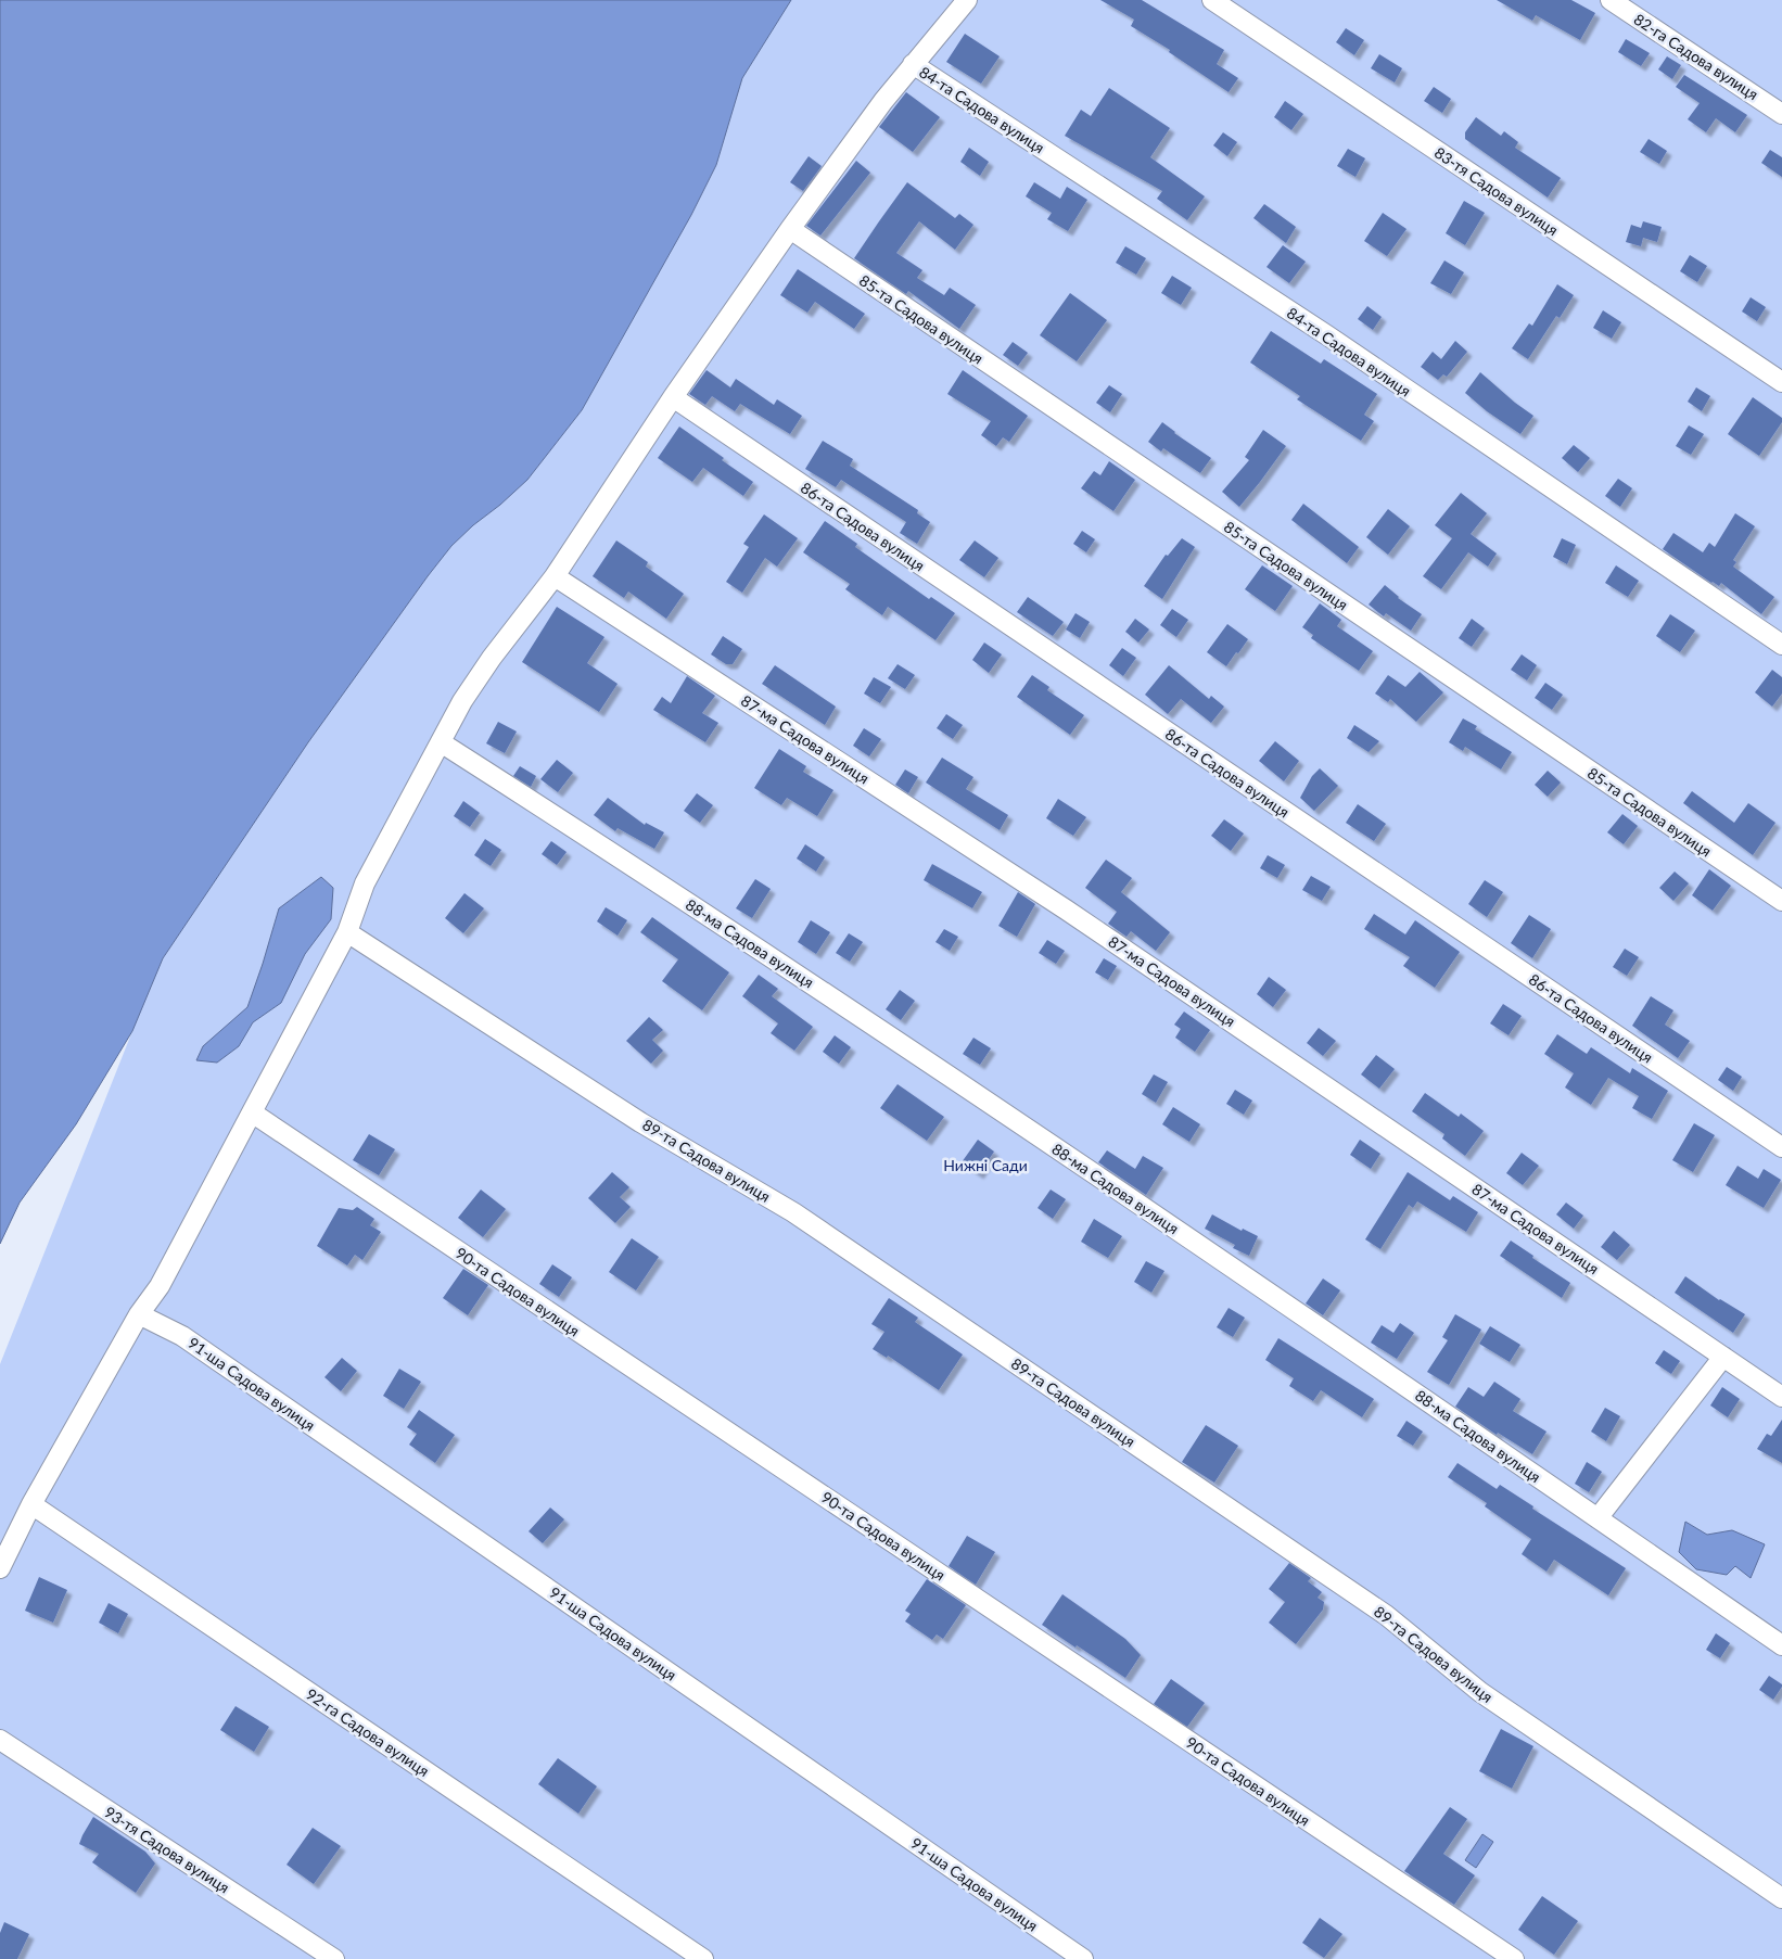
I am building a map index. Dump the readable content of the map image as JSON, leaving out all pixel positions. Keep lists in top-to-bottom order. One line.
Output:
{"streets":{"street":["82-га Садова вулиця","84-та Садова вулиця","83-тя Садова вулиця","85-та Садова вулиця","86-та Садова вулиця","87-ма Садова вулиця","88-ма Садова вулиця","89-та Садова вулиця","90-та Садова вулиця","91-ша Садова вулиця","92-га Садова вулиця","93-тя Садова вулиця"]},"parks":["Нижні Сади"]}
